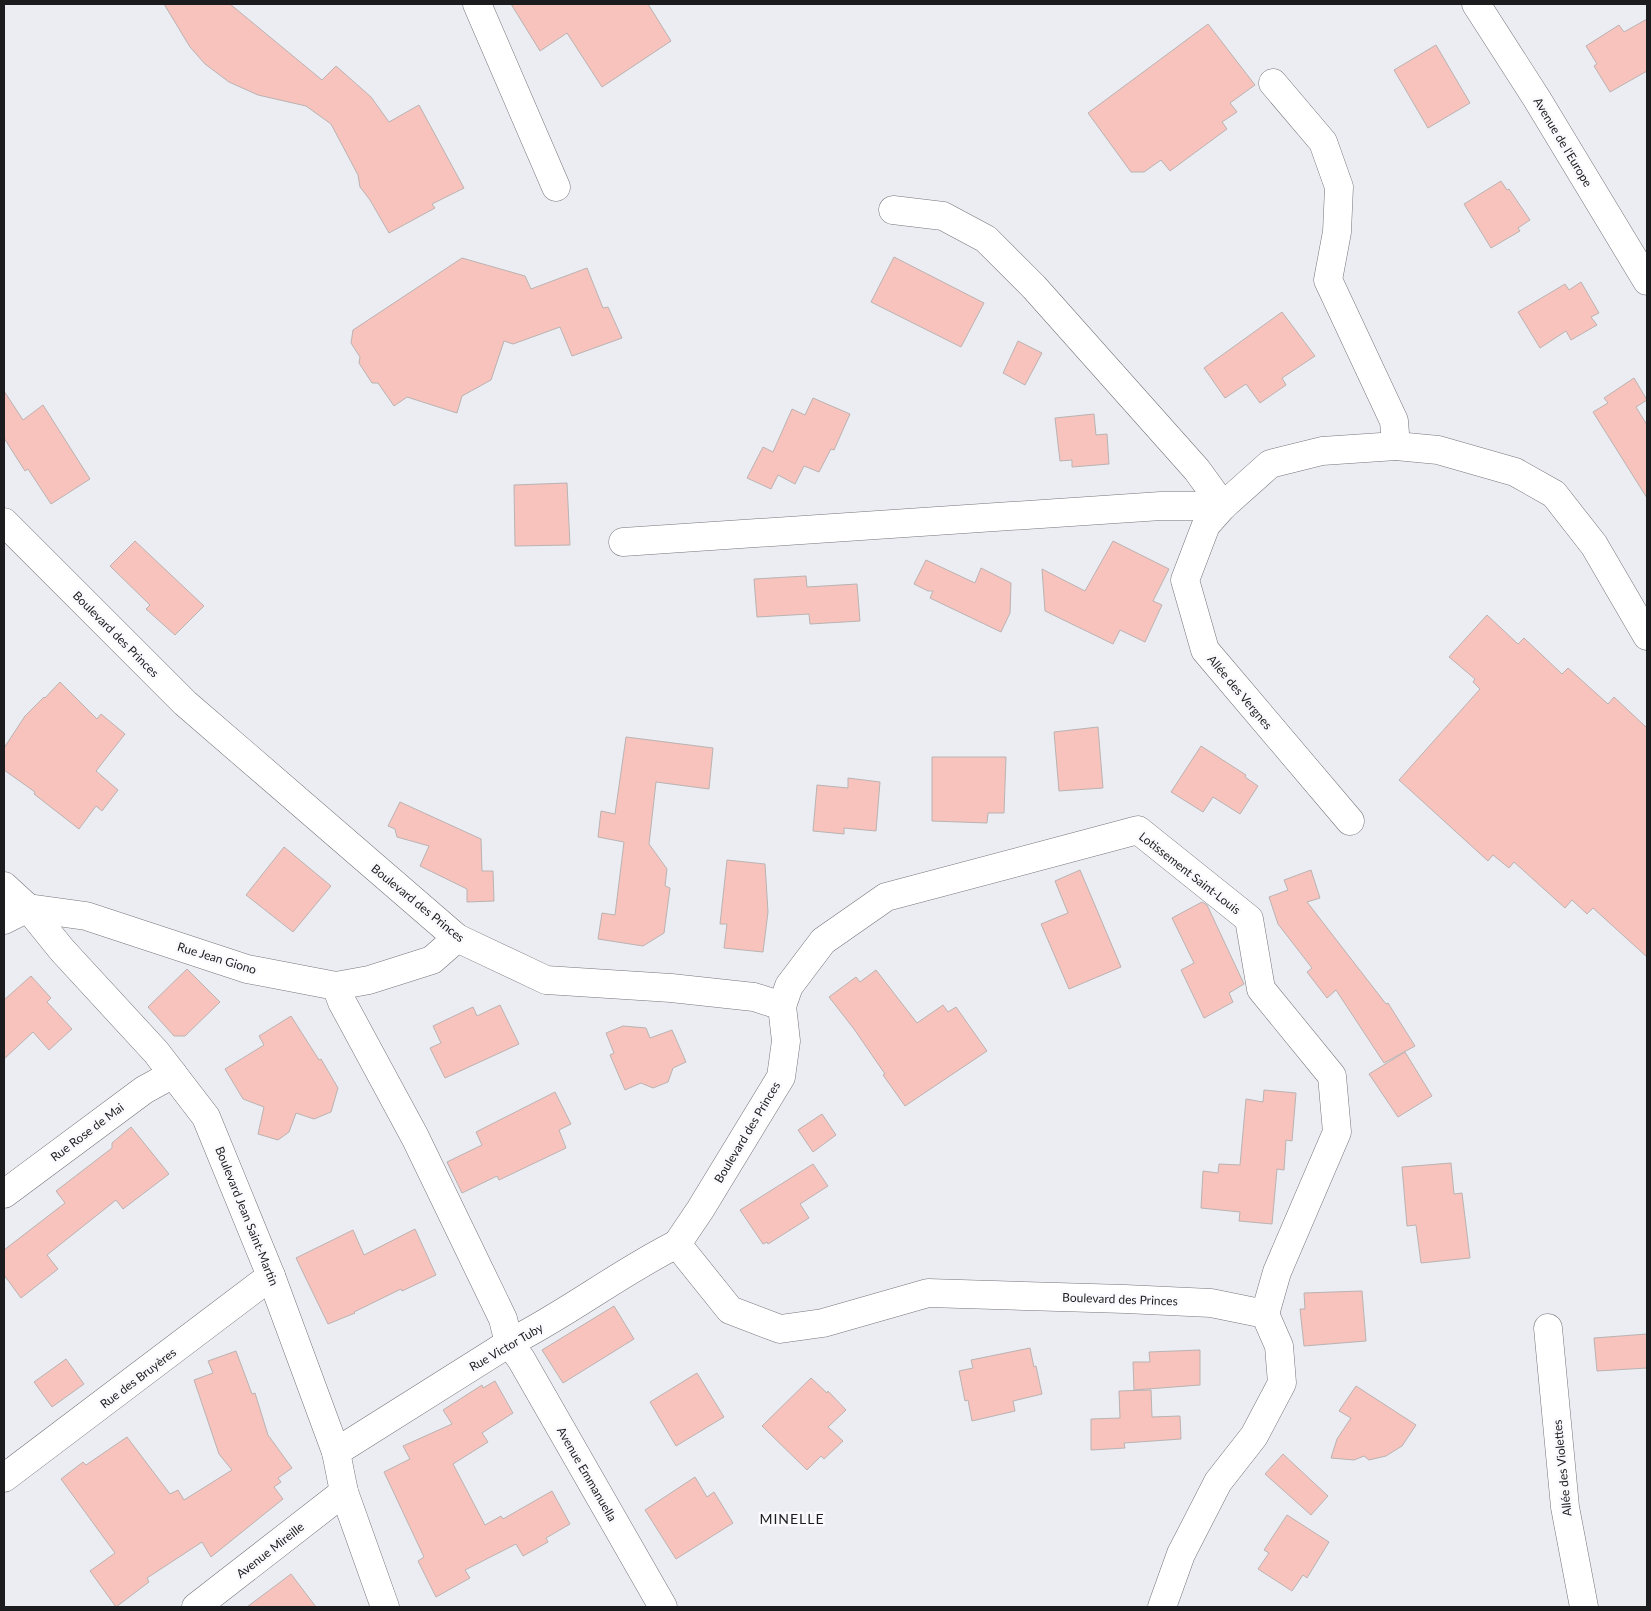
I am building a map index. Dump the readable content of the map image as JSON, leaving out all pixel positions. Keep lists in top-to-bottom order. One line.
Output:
{"streets":{"street":["Avenue de l'Europe","Boulevard des Princes","Allée des Vergnes","Lotissement Saint-Louis","Rue Jean Giono","Rue Rose de Mai","Boulevard Jean Saint-Martin","Rue Victor Tuby","Rue des Bruyères","Allée des Violettes","Avenue Emmanuella","Avenue Mireille"]},"crossings":[["Boulevard des Princes","Lotissement Saint-Louis"],["Boulevard des Princes","Rue Jean Giono"],["Boulevard des Princes","Rue Victor Tuby"],["Rue Jean Giono","Boulevard Jean Saint-Martin"],["Rue Jean Giono","Avenue Emmanuella"],["Rue Rose de Mai","Boulevard Jean Saint-Martin"],["Boulevard Jean Saint-Martin","Rue Victor Tuby"],["Boulevard Jean Saint-Martin","Rue des Bruyères"],["Boulevard Jean Saint-Martin","Avenue Mireille"],["Rue Victor Tuby","Avenue Emmanuella"]],"districts":["MINELLE"]}
